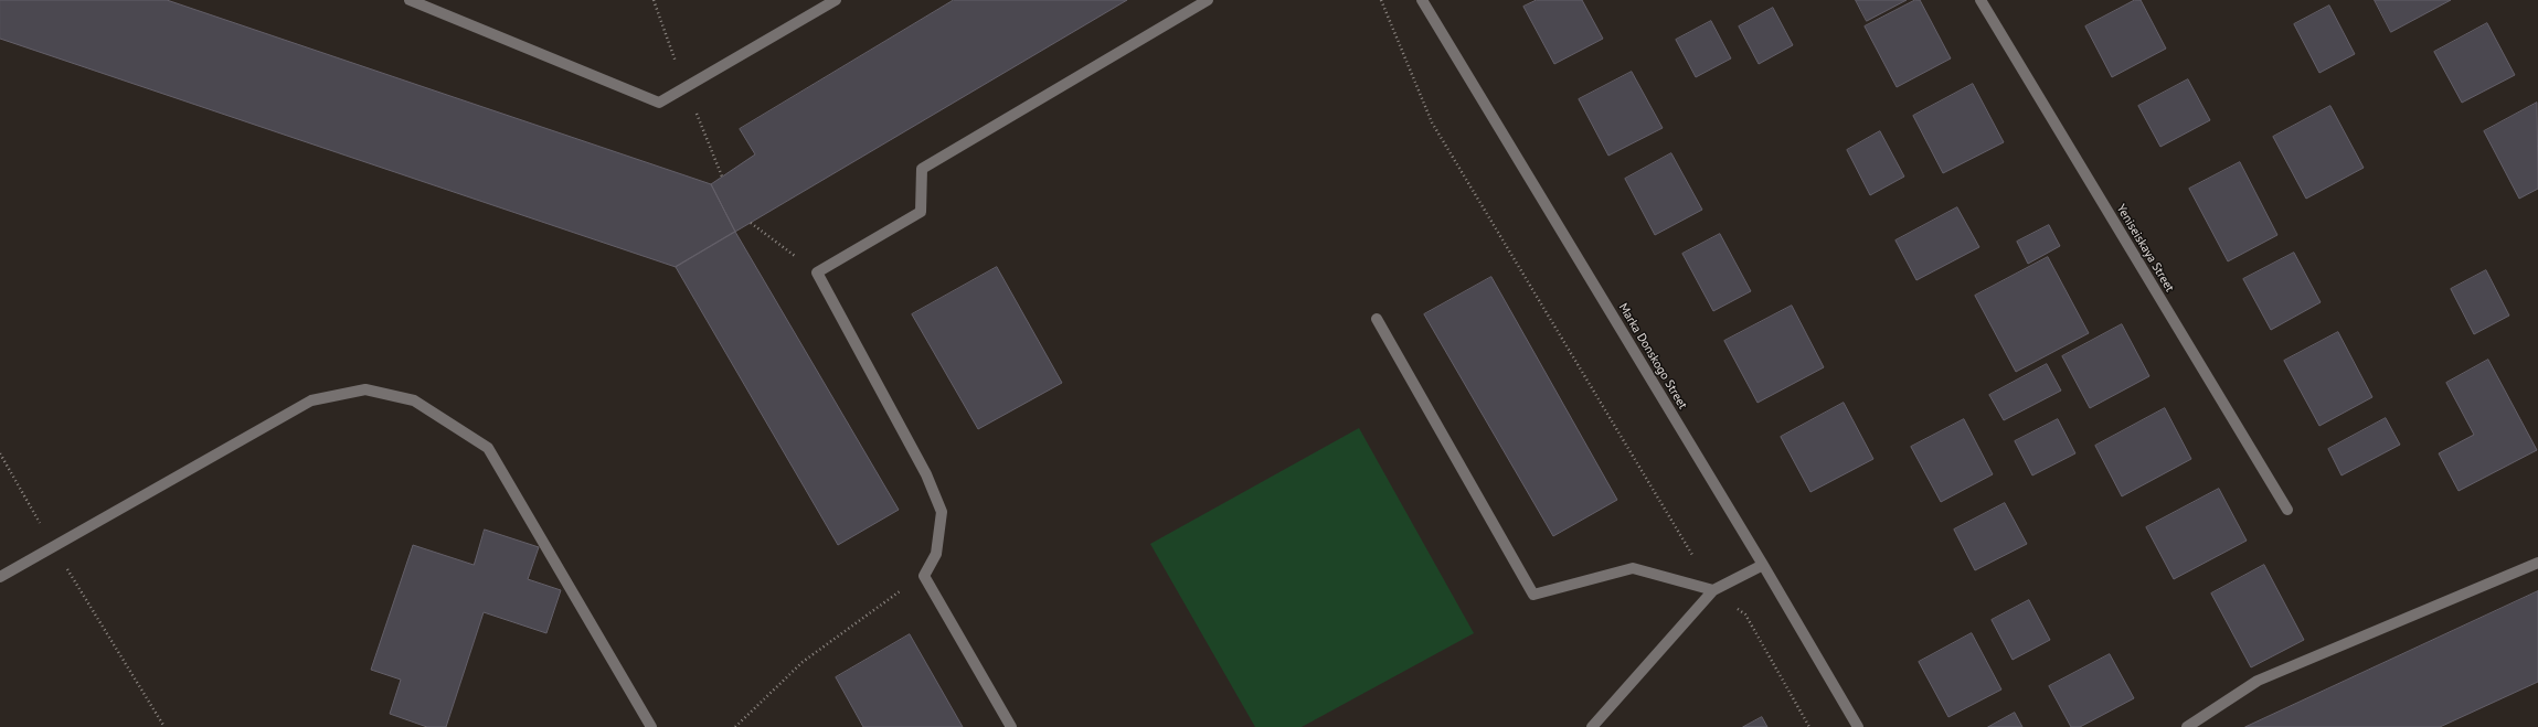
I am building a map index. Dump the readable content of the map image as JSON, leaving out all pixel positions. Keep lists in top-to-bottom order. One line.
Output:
{"streets":{"street":["Yeniseiskaya Street","Marka Donskogo Street"]}}
